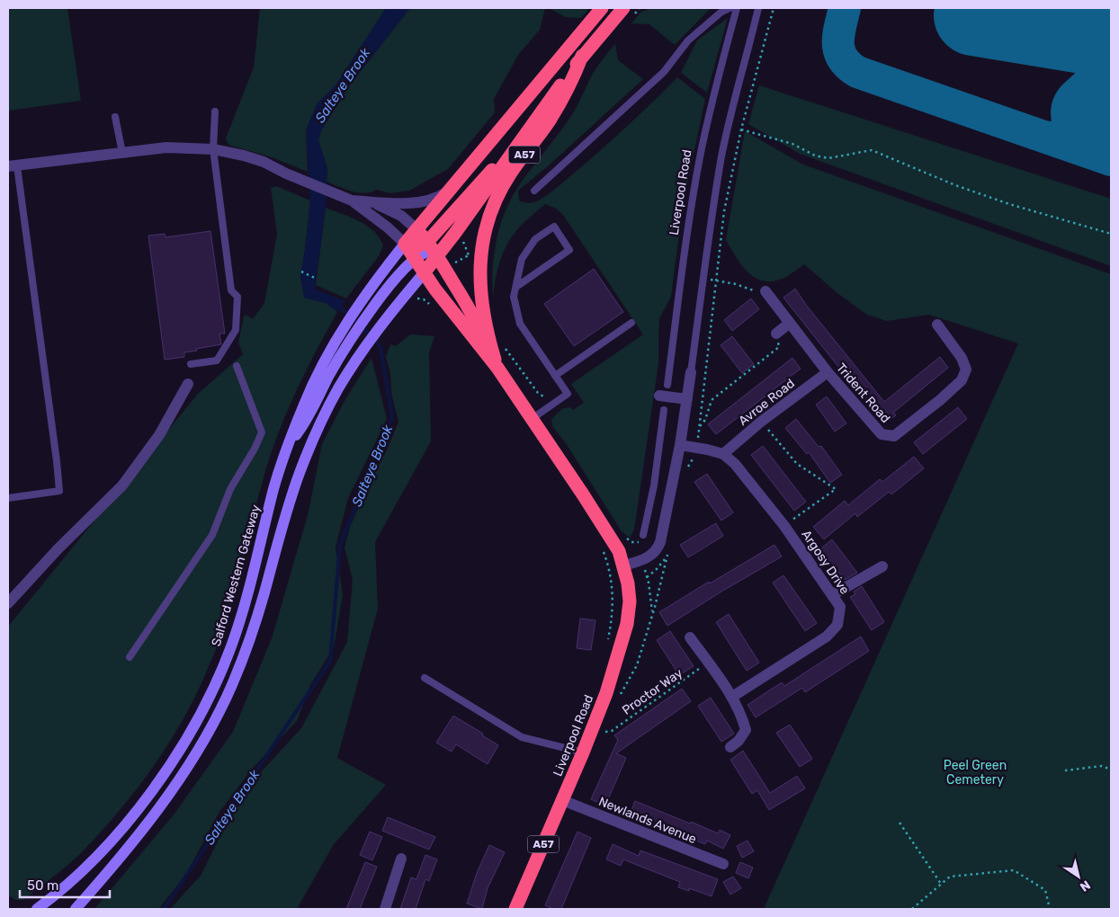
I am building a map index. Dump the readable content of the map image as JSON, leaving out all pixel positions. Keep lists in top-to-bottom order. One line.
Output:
{"streets":{"highway":["A57","Liverpool Road"],"street":["Trident Road","Avroe Road","Argosy Drive","Salford Western Gateway","Newlands Avenue"],"path":["Proctor Way"]},"crossings":[["A57","Liverpool Road"],["A57","Salford Western Gateway"],["Liverpool Road","Salford Western Gateway"],["Liverpool Road","Newlands Avenue"],["Trident Road","Avroe Road"],["Avroe Road","Argosy Drive"]],"water":["Salteye Brook"],"parks":["Peel Green Cemetery"],"scale_bar":"50 m","north":"bottom right"}
